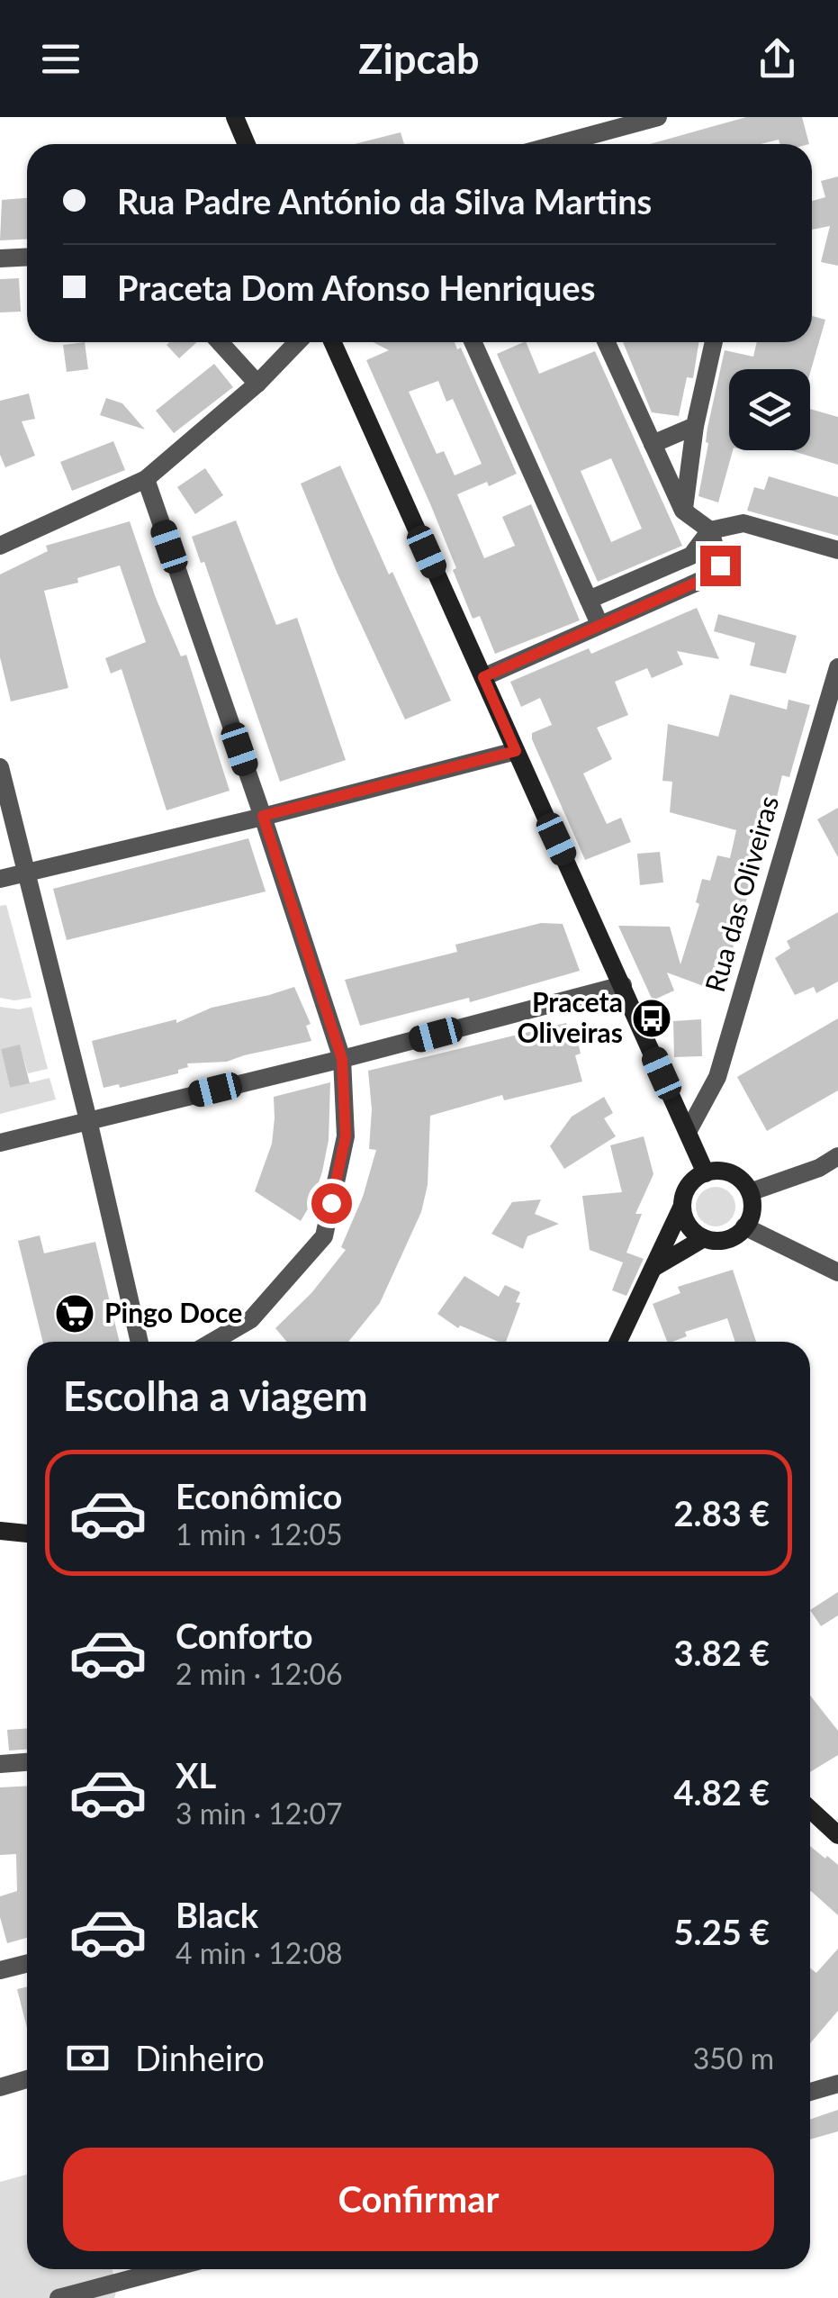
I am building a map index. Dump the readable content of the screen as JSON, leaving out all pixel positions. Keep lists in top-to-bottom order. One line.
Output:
{"streets":{"street":["Rua das Oliveiras"]},"places":{"bus stop":["Praceta Oliveiras"],"supermarket":["Pingo Doce"]},"page":{"header":"Zipcab","banner":["Rua Padre António da Silva Martins","Praceta Dom Afonso Henriques"],"heading":"Escolha a viagem","list":[{"name":"Econômico","note":"1 min · 12:05","value":"2.83 €"},{"name":"Conforto","note":"2 min · 12:06","value":"3.82 €"},{"name":"XL","note":"3 min · 12:07","value":"4.82 €"},{"name":"Black","note":"4 min · 12:08","value":"5.25 €"}],"pay":["Dinheiro","350 m"],"buttons":"Confirmar"}}
